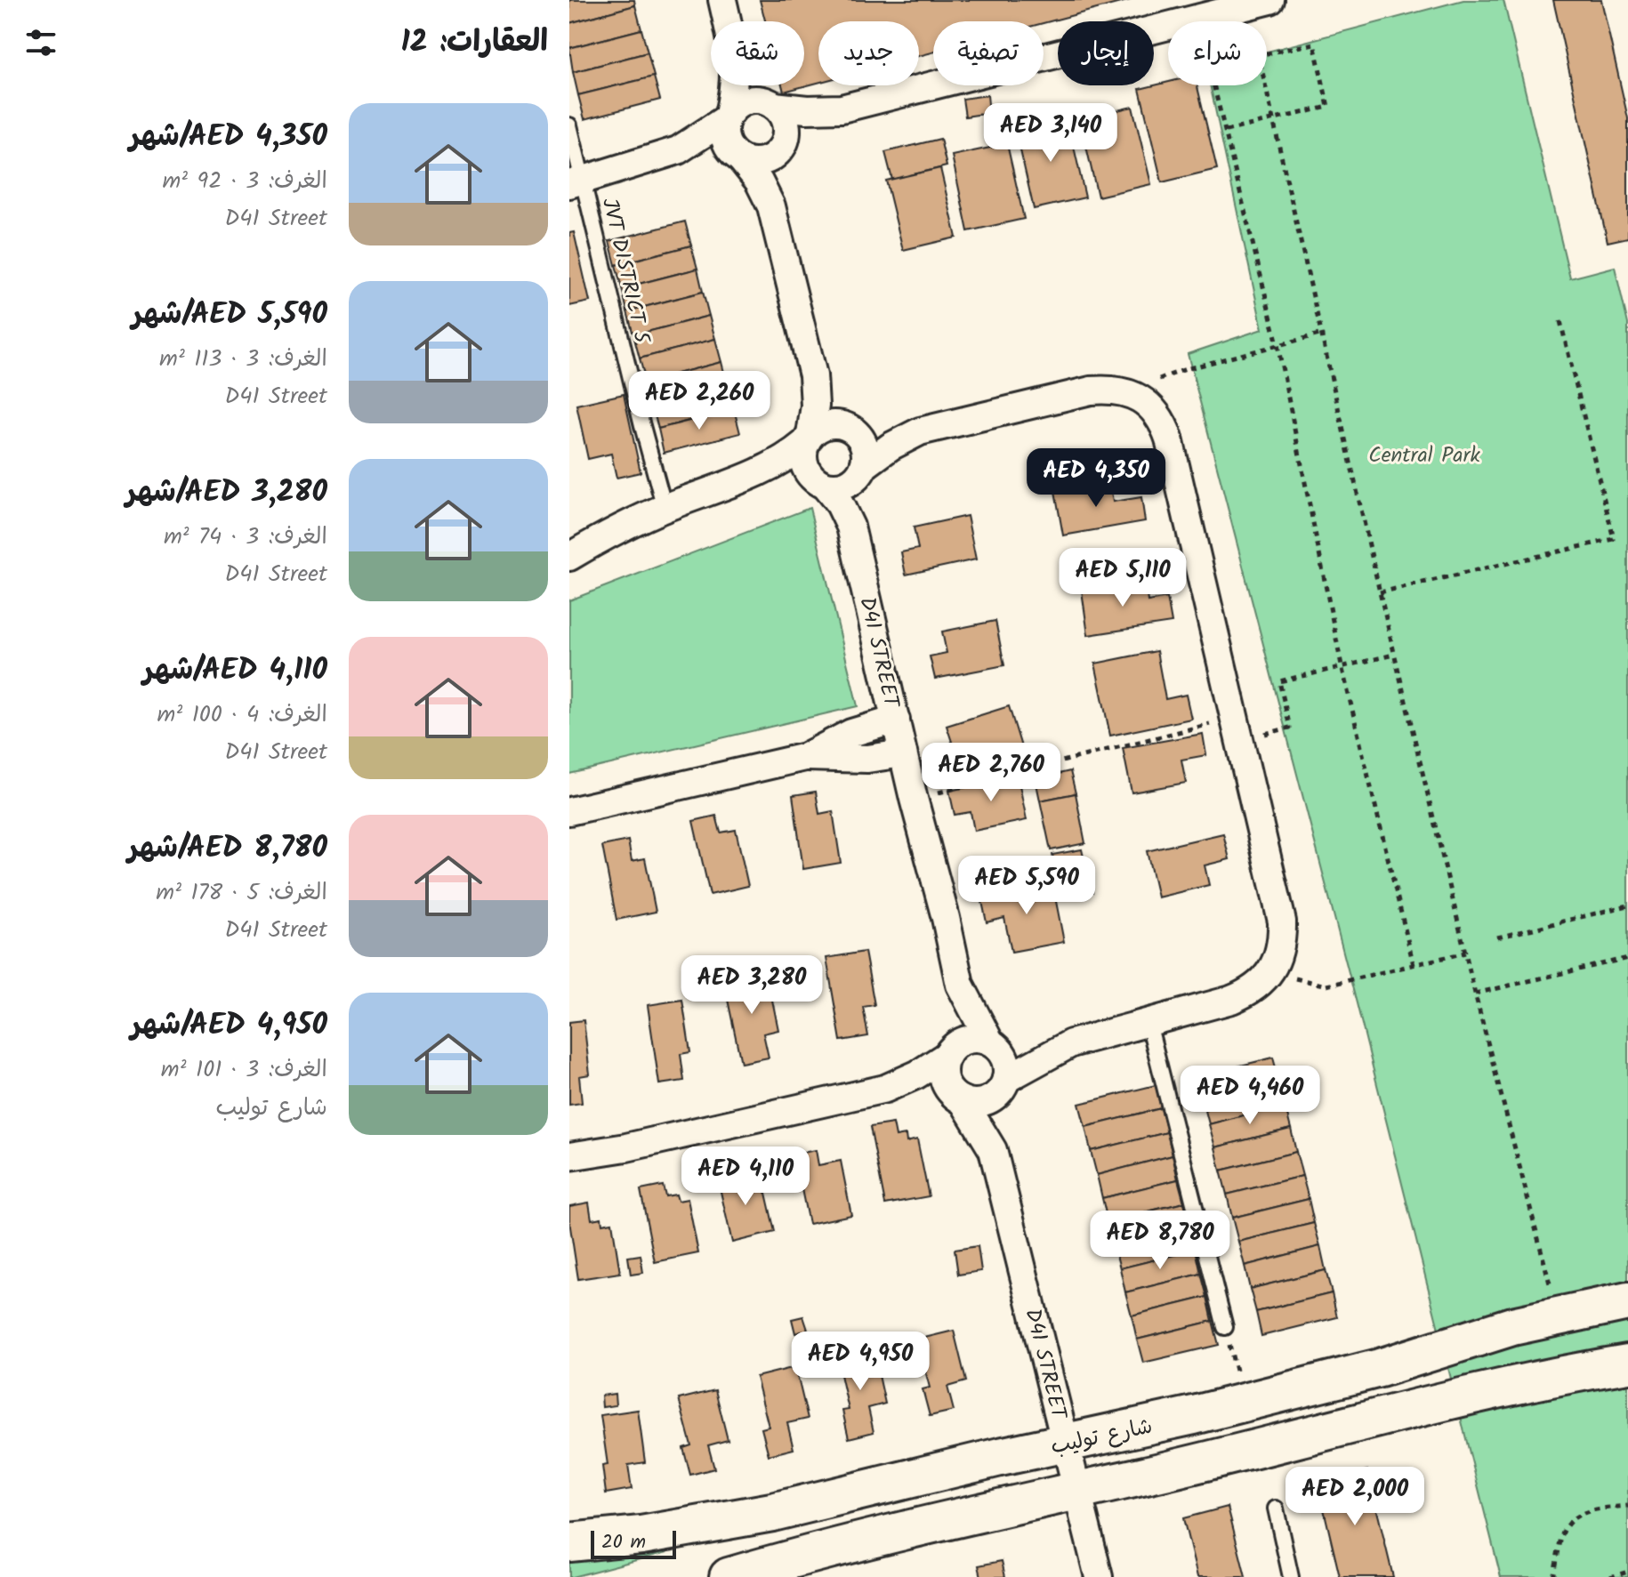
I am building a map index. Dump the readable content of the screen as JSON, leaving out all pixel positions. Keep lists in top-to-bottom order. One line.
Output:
{"streets":{"street":["D41 STREET","شارع توليب"],"lane":["JVT DISTRICT 5"]},"crossings":[["D41 STREET","شارع توليب"]],"parks":["Central Park"],"scale_bar":"20 m","page":{"heading":"العقارات: 12","chip":["شراء","إيجار","تصفية","جديد","شقة"],"list":[{"name":"AED 4,350/شهر","note":"الغرف: 3 · 92 m² · D41 Street"},{"name":"AED 5,590/شهر","note":"الغرف: 3 · 113 m² · D41 Street"},{"name":"AED 3,280/شهر","note":"الغرف: 3 · 74 m² · D41 Street"},{"name":"AED 4,110/شهر","note":"الغرف: 4 · 100 m² · D41 Street"},{"name":"AED 8,780/شهر","note":"الغرف: 5 · 178 m² · D41 Street"},{"name":"AED 4,950/شهر","note":"الغرف: 3 · 101 m² · شارع توليب"}],"price":["AED 3,140","AED 2,260","AED 4,350","AED 5,110","AED 2,760","AED 5,590","AED 3,280","AED 4,460","AED 4,110","AED 8,780","AED 4,950","AED 2,000"],"scale":"20 m"}}
